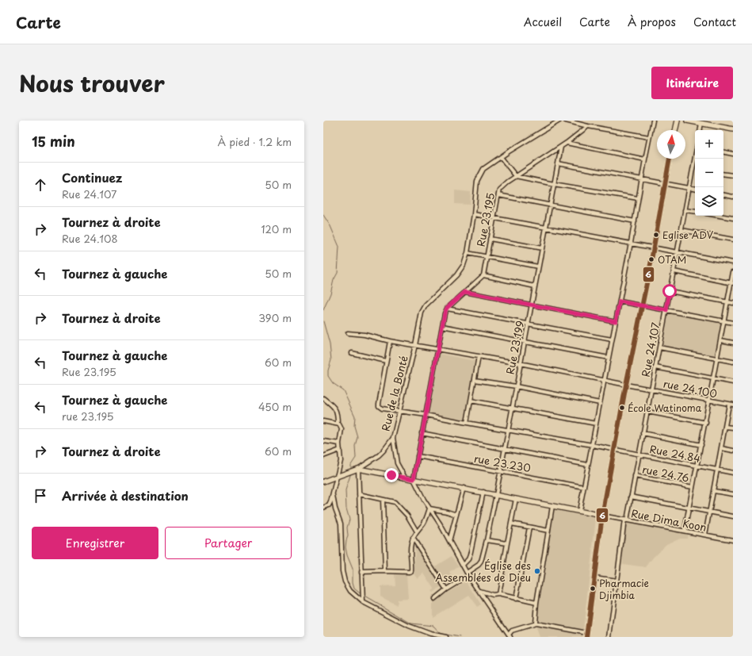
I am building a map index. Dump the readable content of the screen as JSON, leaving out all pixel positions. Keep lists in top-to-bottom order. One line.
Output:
{"streets":{"street":["Rue 23.195","Rue 23.199","Rue 24.107","rue 24.100","Rue de la Bonté","Rue 24.84","rue 23.230","rue 24.76","Rue Dima Koon"]},"crossings":[["Rue 23.195","Rue 23.199"],["Rue 23.199","rue 24.100"],["Rue 23.199","Rue 24.84"],["Rue 23.199","rue 23.230"],["Rue 24.107","rue 24.100"],["Rue 24.107","Rue 24.84"],["Rue 24.107","rue 24.76"],["Rue 24.107","Rue Dima Koon"],["rue 24.100","Rue de la Bonté"],["Rue de la Bonté","Rue 24.84"]],"places":["Eglise ADV","OTAM","École Watinoma","Église des Assemblées de Dieu","Pharmacie Djimbia"],"lines":["transit line 6"],"north":"top","page":{"header":"Carte","nav":["Accueil","Carte","À propos","Contact"],"title":"Nous trouver","buttons":["Itinéraire",["Enregistrer","Partager"]],"heading":["15 min","À pied · 1.2 km"],"map_buttons":["+","−"],"list":[["Continuez","Rue 24.107","50 m"],["Tournez à droite","Rue 24.108","120 m"],["Tournez à gauche","50 m"],["Tournez à droite","390 m"],["Tournez à gauche","Rue 23.195","60 m"],["Tournez à gauche","rue 23.195","450 m"],["Tournez à droite","60 m"],"Arrivée à destination"]}}
